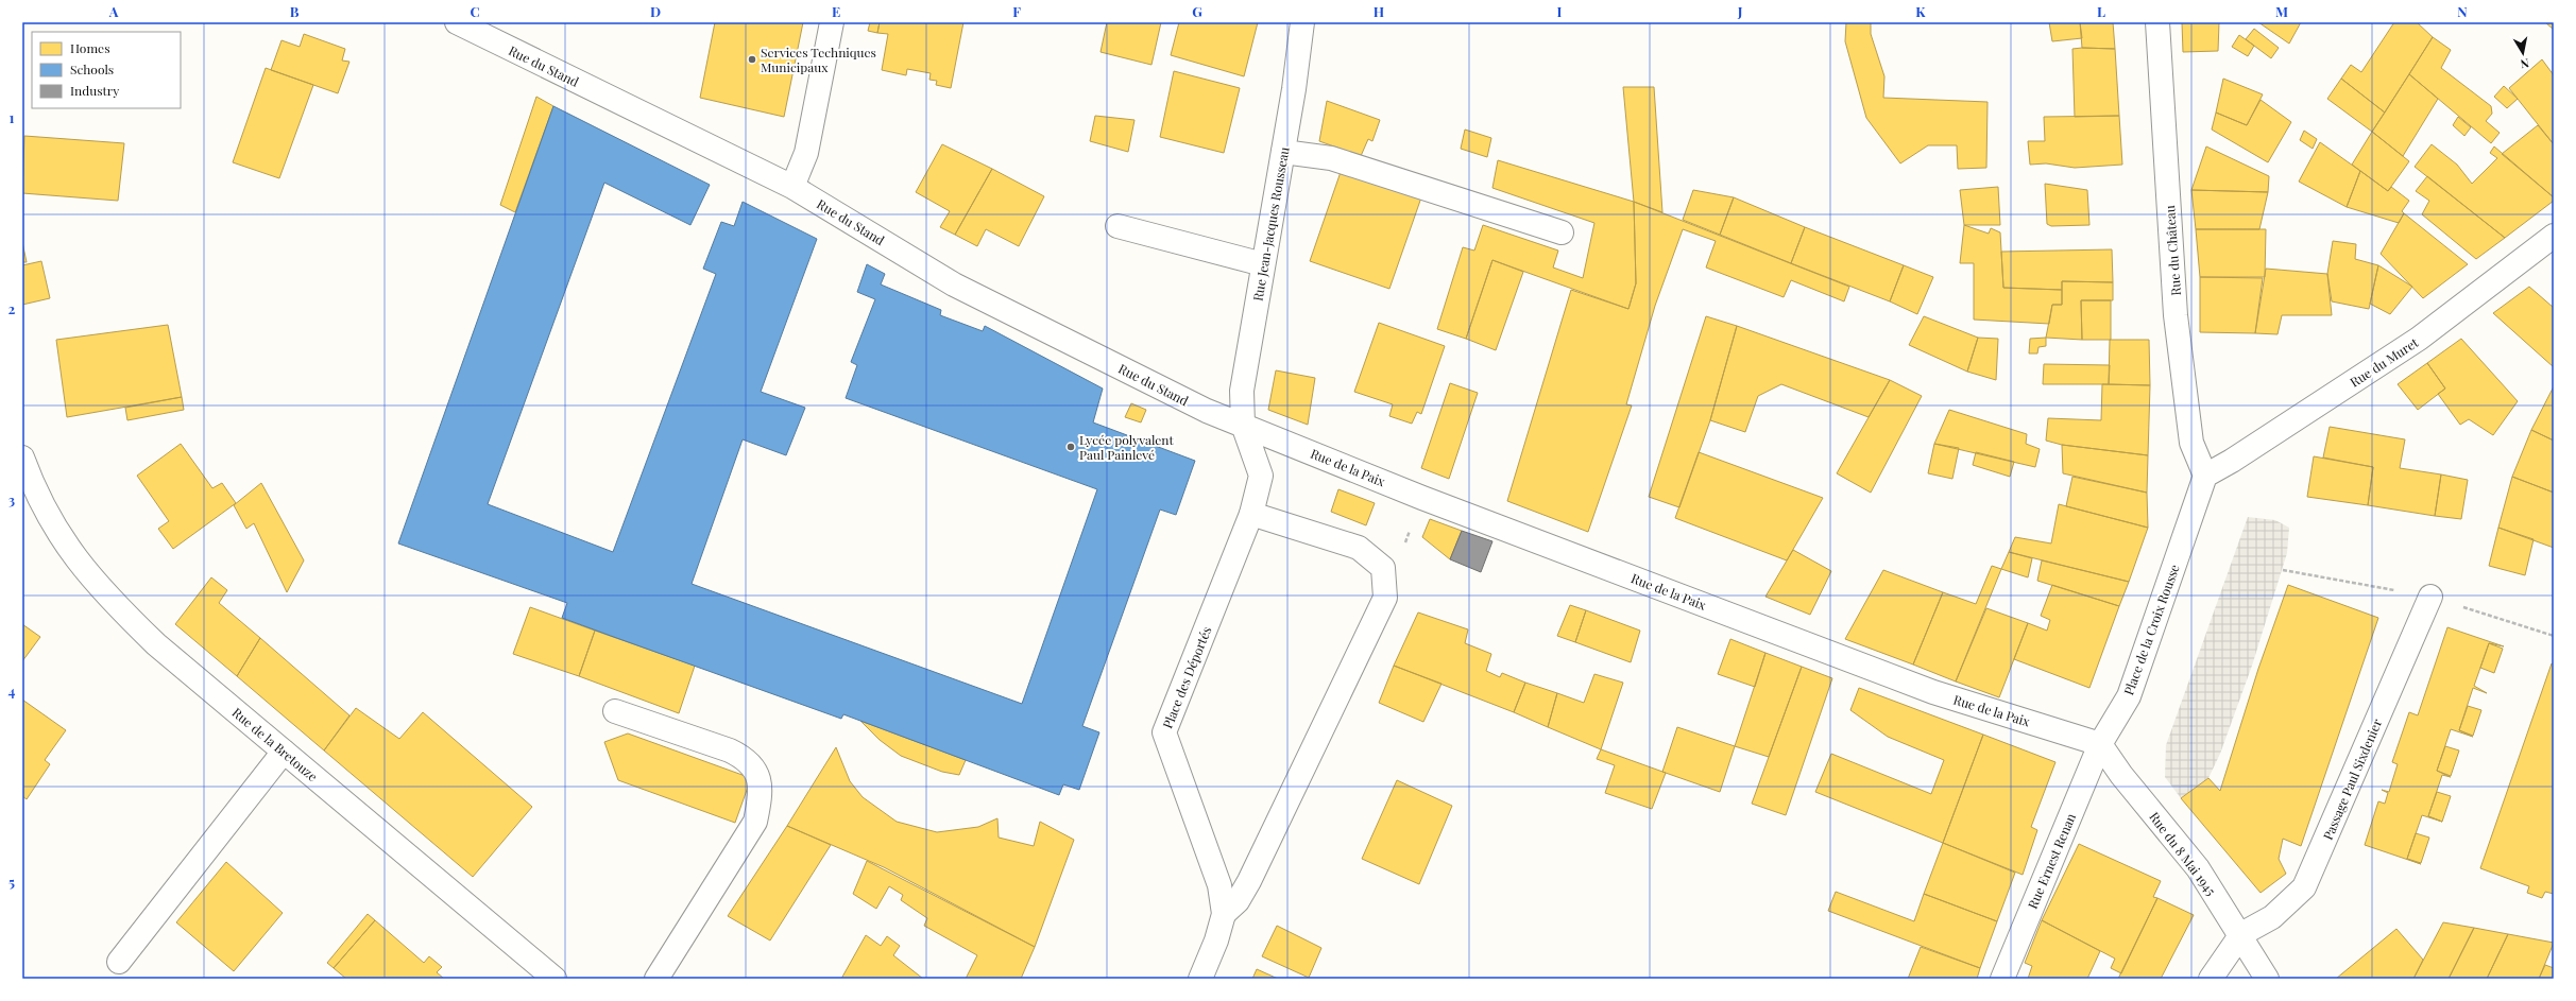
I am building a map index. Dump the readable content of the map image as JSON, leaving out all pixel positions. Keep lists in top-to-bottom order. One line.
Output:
{"streets":{"street":["Rue du Stand","Rue Jean-Jacques Rousseau","Rue du Château","Rue du Muret","Rue de la Paix","Place de la Croix Rousse","Place des Déportés","Rue de la Bretouze","Passage Paul Sixdenier","Rue du 8 Mai 1945","Rue Ernest Renan"]},"crossings":[["Rue du Stand","Rue Jean-Jacques Rousseau"],["Rue du Stand","Rue de la Paix"],["Rue du Stand","Place des Déportés"],["Rue Jean-Jacques Rousseau","Rue de la Paix"],["Rue Jean-Jacques Rousseau","Place des Déportés"],["Rue du Château","Rue du Muret"],["Rue du Château","Place de la Croix Rousse"],["Rue du Muret","Place de la Croix Rousse"],["Rue de la Paix","Place de la Croix Rousse"],["Rue de la Paix","Place des Déportés"],["Rue de la Paix","Rue du 8 Mai 1945"],["Rue de la Paix","Rue Ernest Renan"],["Place de la Croix Rousse","Rue du 8 Mai 1945"],["Place de la Croix Rousse","Rue Ernest Renan"],["Passage Paul Sixdenier","Rue du 8 Mai 1945"],["Rue du 8 Mai 1945","Rue Ernest Renan"]],"places":["Services Techniques Municipaux","Lycée polyvalent Paul Painlevé"],"legend":["Homes","Schools","Industry"],"north":"bottom","grid":{"columns":["A","B","C","D","E","F","G","H","I","J","K","L","M","N"],"rows":["1","2","3","4","5"]}}
